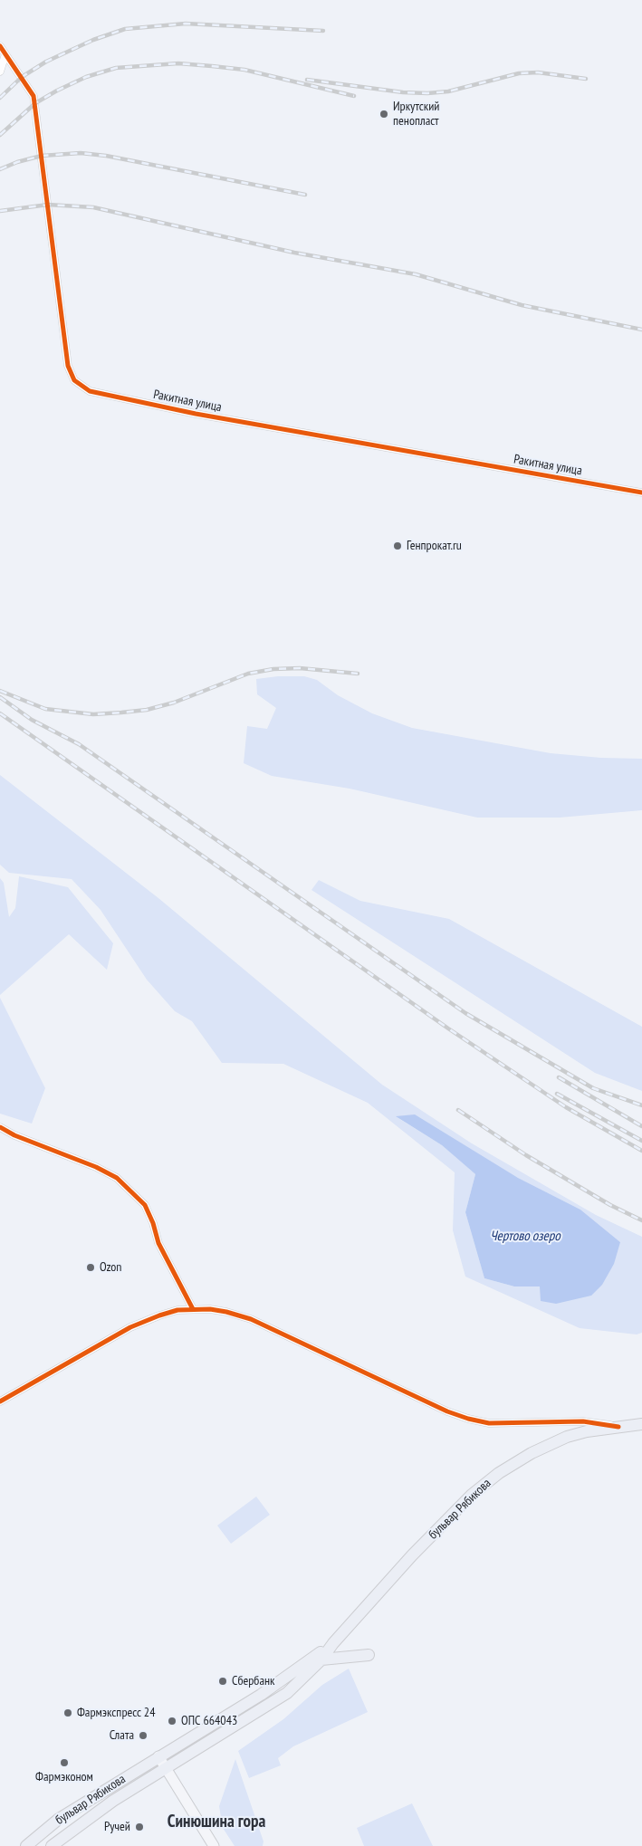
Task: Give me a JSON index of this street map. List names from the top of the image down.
{
  "streets": {
    "main road": ["бульвар Рябикова"],
    "street": ["Ракитная улица"]
  },
  "districts": ["Синюшина гора"],
  "water": ["Чертово озеро"],
  "places": [
    "Иркутский пенопласт",
    "Генпрокат.ru",
    "Ozon",
    "Сбербанк",
    "Фармэкспресс 24",
    "ОПС 664043",
    "Слата",
    "Фармэконом",
    "Ручей"
  ]
}
